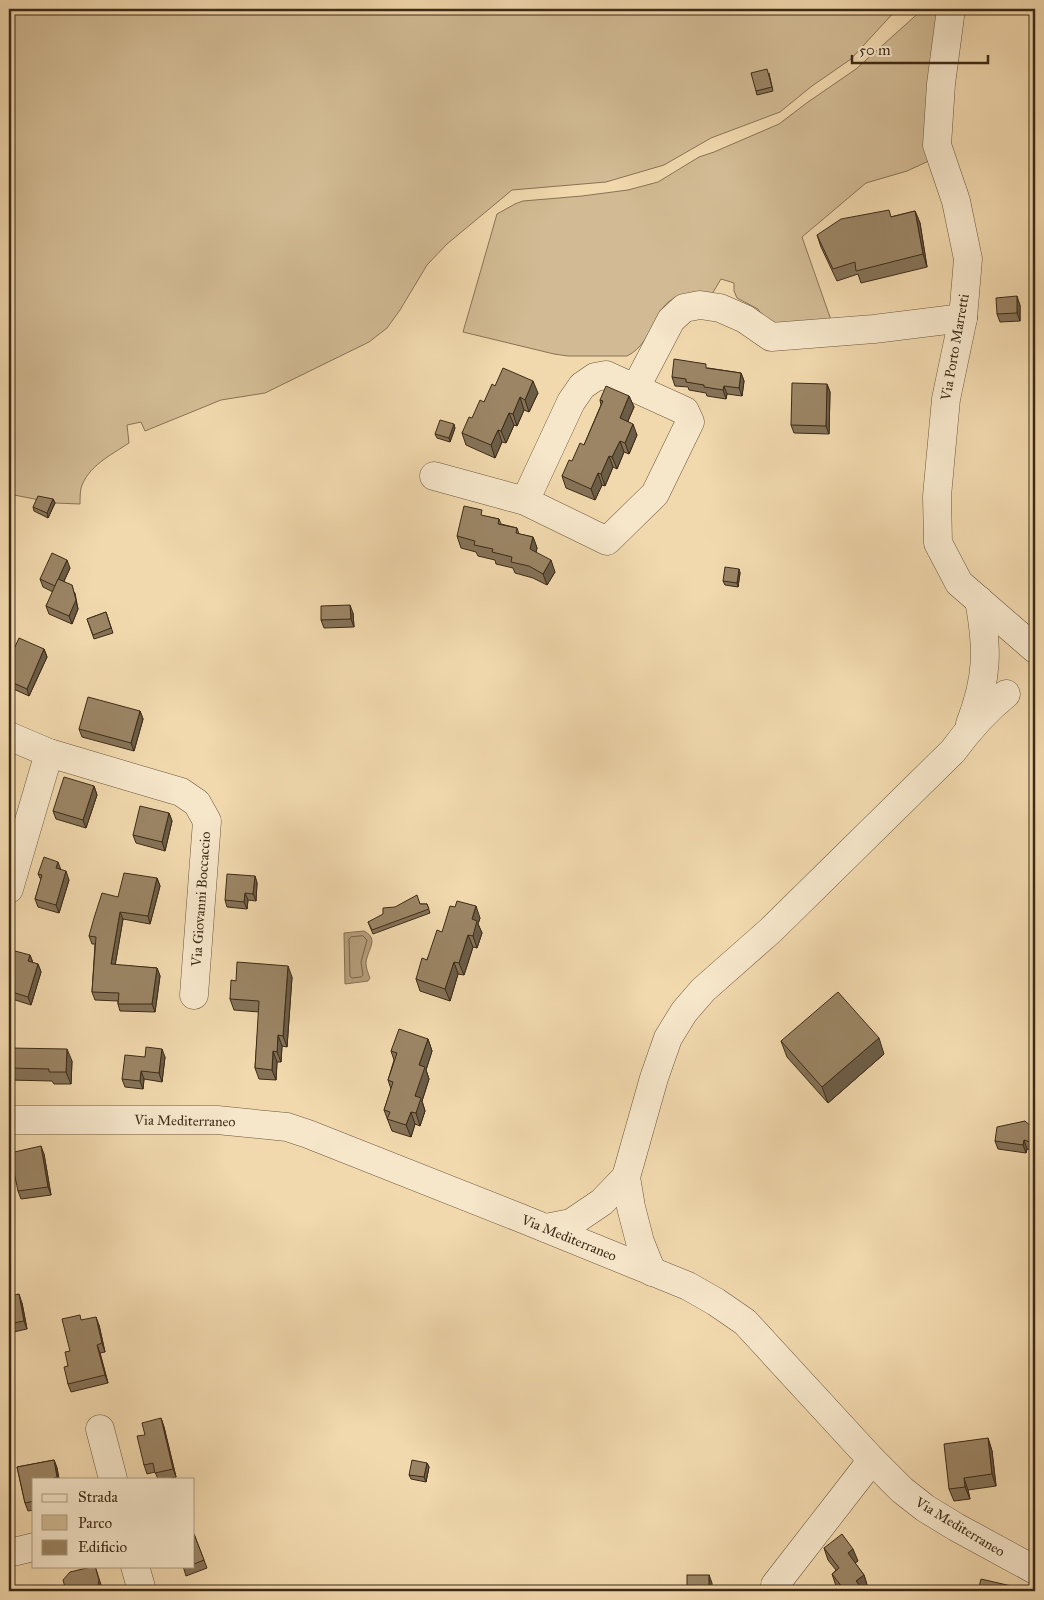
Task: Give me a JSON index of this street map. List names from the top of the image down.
{
  "streets": {
    "street": ["Via Porto Marretti", "Via Giovanni Boccaccio", "Via Mediterraneo"]
  },
  "legend": ["Strada", "Parco", "Edificio"],
  "scale_bar": "50 m"
}
